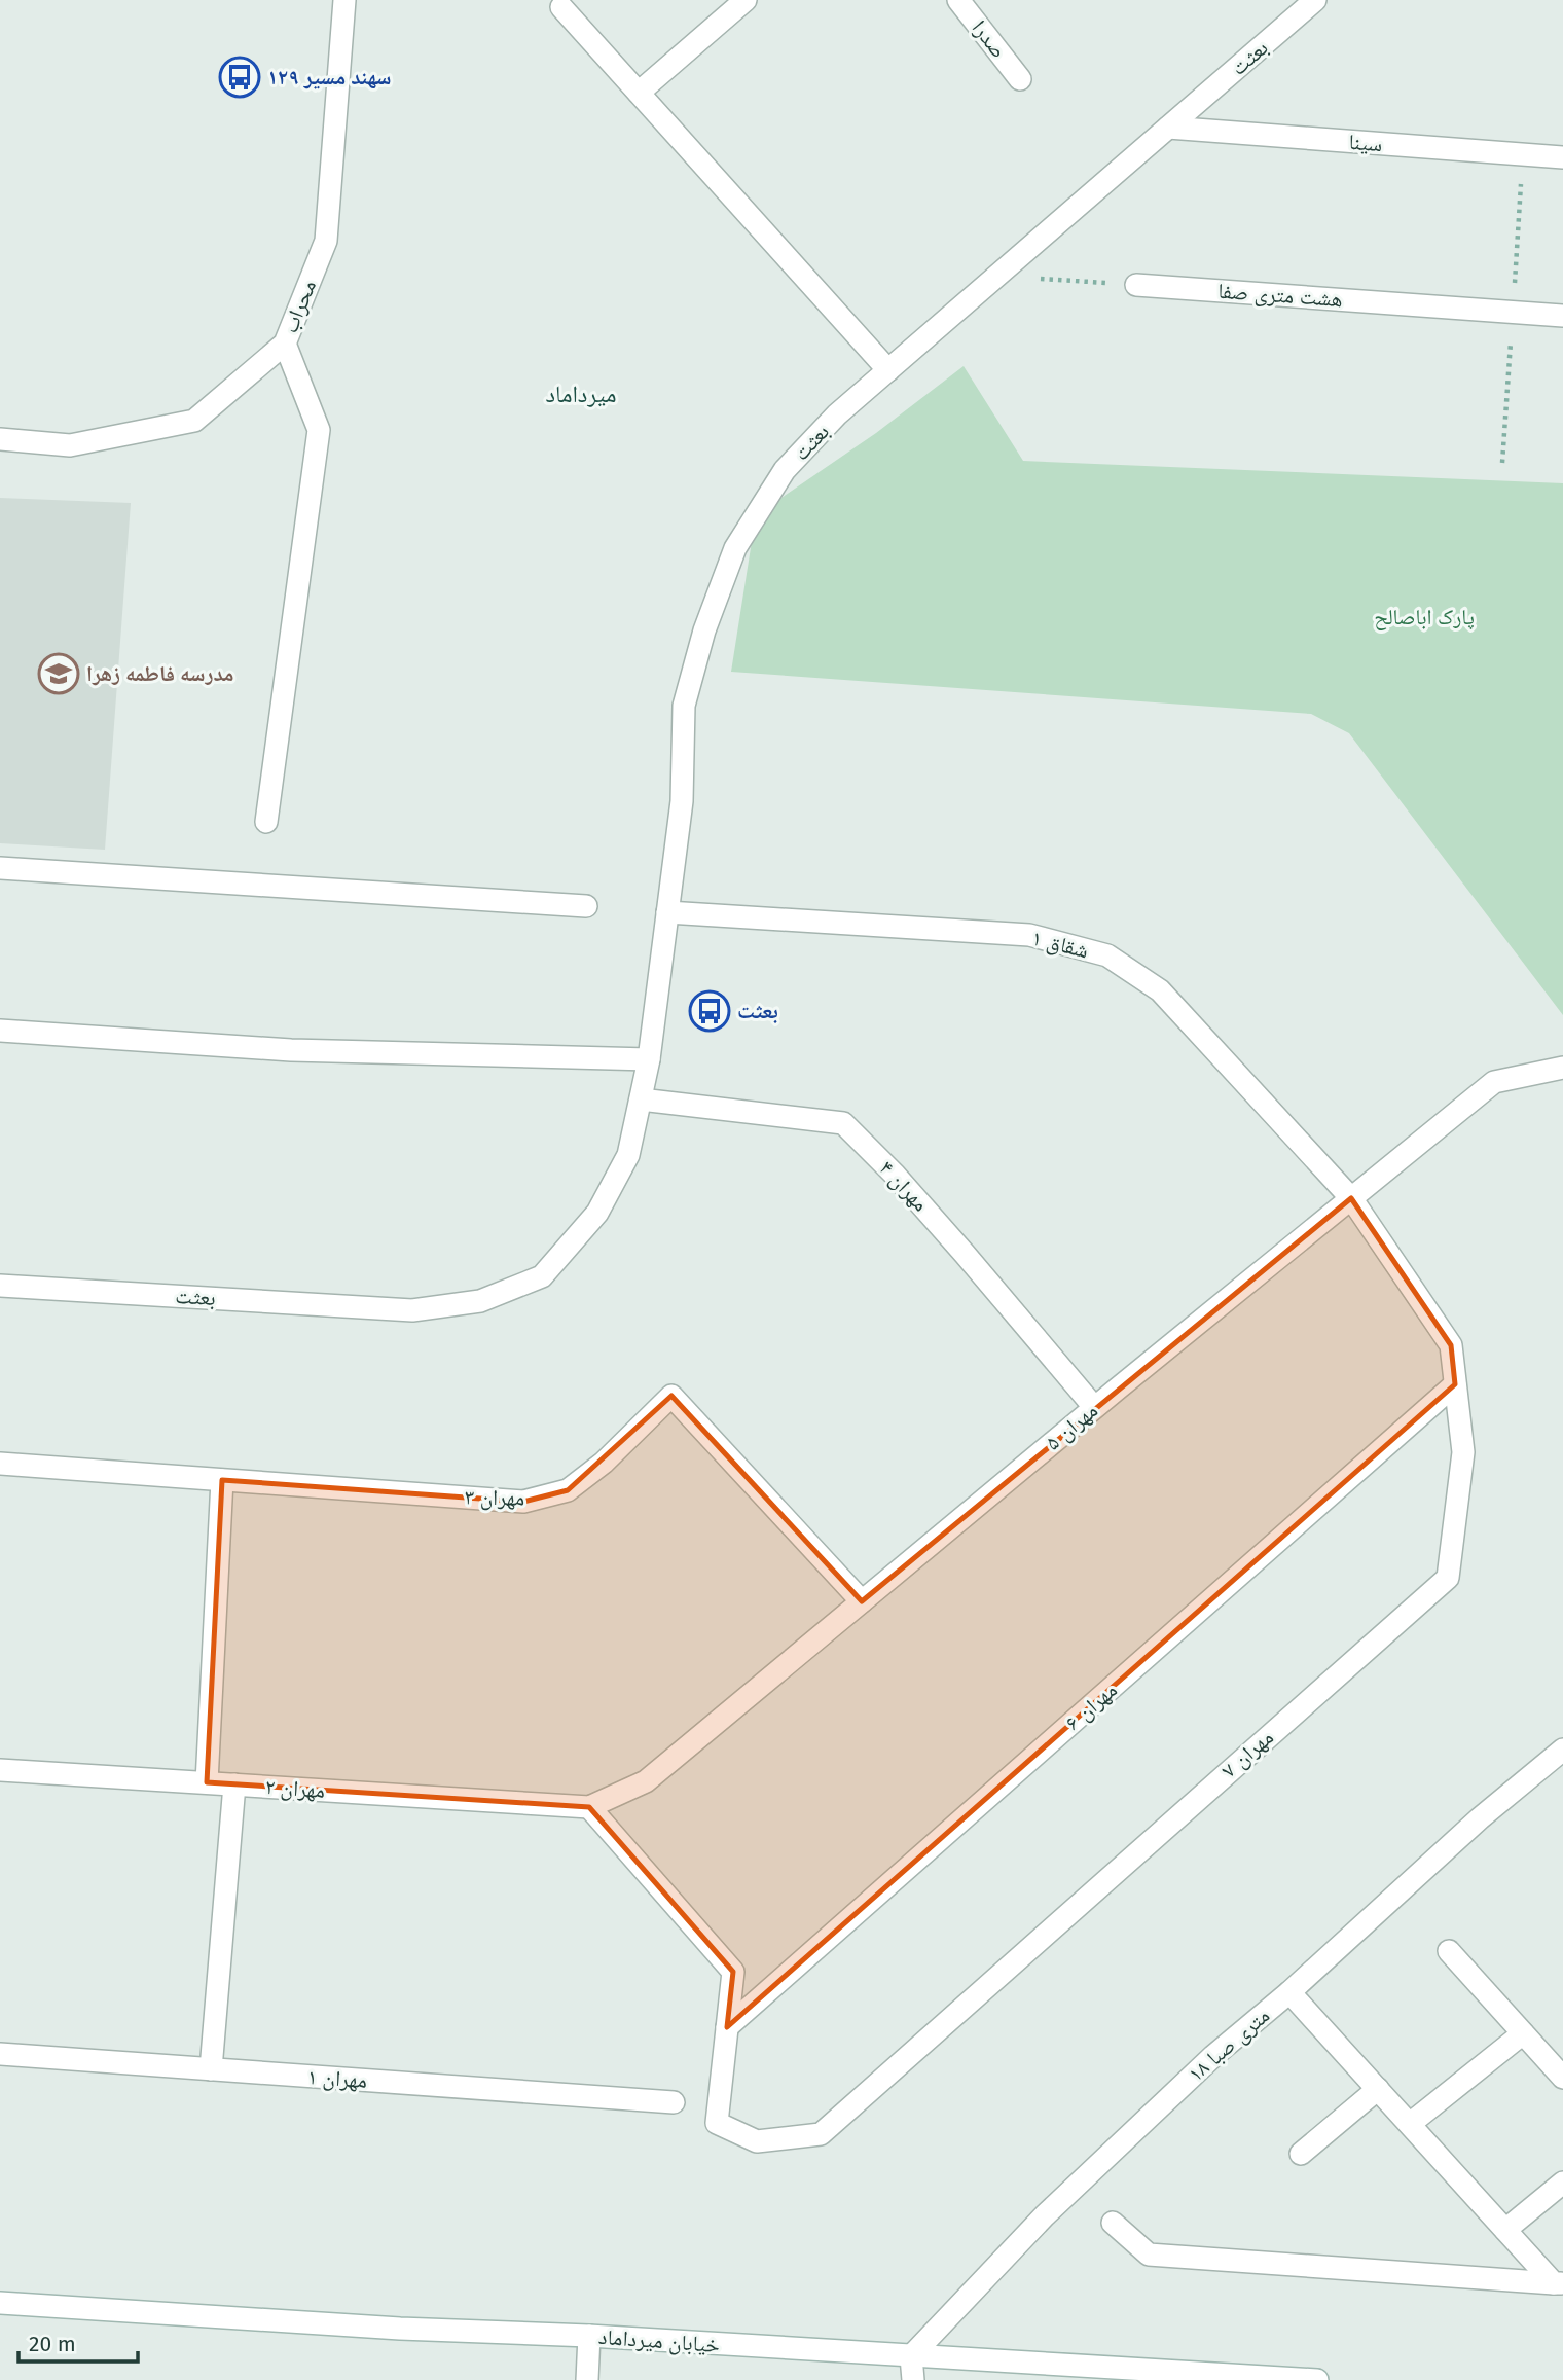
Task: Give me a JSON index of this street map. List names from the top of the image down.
{
  "streets": {
    "street": [
      "صدرا",
      "بعثت",
      "سینا",
      "هشت متری صفا",
      "محراب",
      "شقاق ۱",
      "مهران ۴",
      "مهران ۵",
      "مهران ۳",
      "مهران ۶",
      "مهران ۷",
      "مهران ۲",
      "متری صبا ۱۸",
      "مهران ۱",
      "خیابان میرداماد"
    ]
  },
  "crossings": [
    ["بعثت", "سینا"],
    ["بعثت", "شقاق ۱"],
    ["بعثت", "مهران ۴"],
    ["شقاق ۱", "مهران ۵"],
    ["شقاق ۱", "مهران ۷"],
    ["مهران ۴", "مهران ۵"],
    ["مهران ۵", "مهران ۳"],
    ["مهران ۵", "مهران ۷"],
    ["مهران ۵", "مهران ۲"],
    ["مهران ۶", "مهران ۷"],
    ["متری صبا ۱۸", "خیابان میرداماد"]
  ],
  "districts": ["میرداماد"],
  "parks": ["پارک اباصالح"],
  "places": {
    "bus stop": ["سهند مسیر ۱۲۹", "بعثت"],
    "school or university": ["مدرسه فاطمه زهرا"]
  },
  "scale_bar": "20 m"
}
